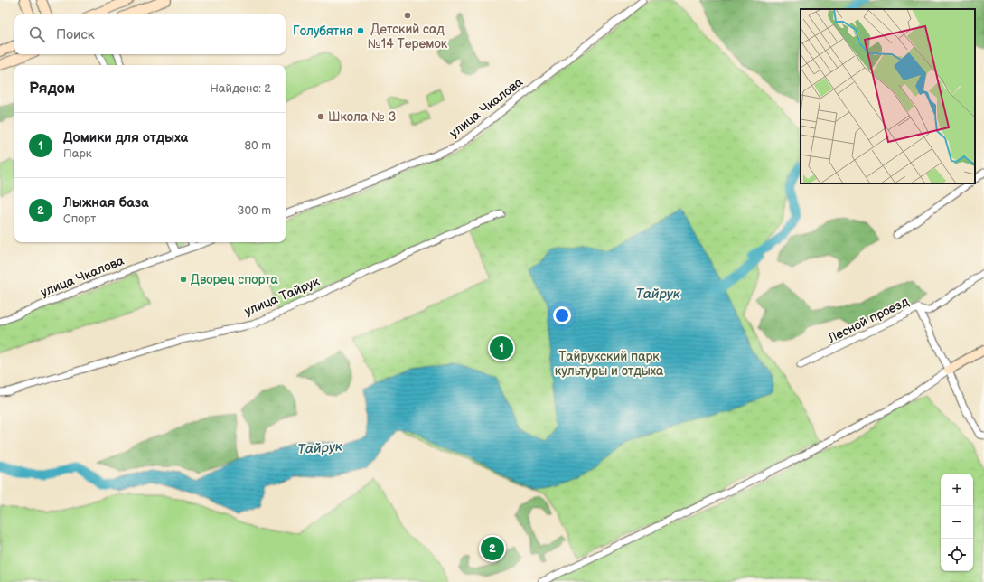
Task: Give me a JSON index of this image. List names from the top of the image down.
{
  "streets": {
    "street": ["улица Чкалова", "улица Тайрук", "Лесной проезд"]
  },
  "water": ["Тайрук"],
  "parks": ["Тайрукский парк культуры и отдыха"],
  "places": [
    "Детский сад №14 Теремок",
    "Голубятня",
    "Школа № 3",
    "Дворец спорта"
  ],
  "page": {
    "search": "Поиск",
    "heading": ["Рядом", "Найдено: 2"],
    "list": [
      {
        "mark": "1",
        "name": "Домики для отдыха",
        "note": "Парк",
        "value": "80 m"
      },
      {
        "mark": "2",
        "name": "Лыжная база",
        "note": "Спорт",
        "value": "300 m"
      }
    ],
    "pins": ["1", "2"],
    "map_buttons": ["+", "−"]
  }
}
